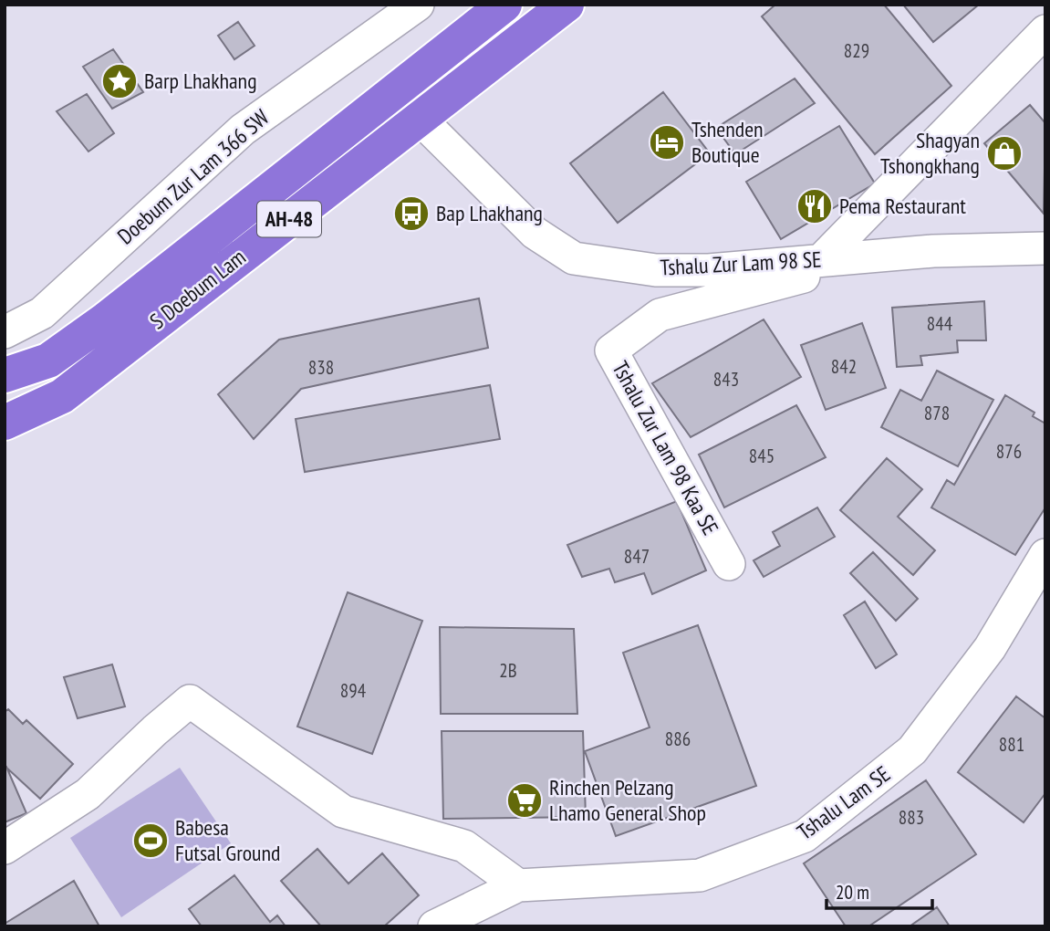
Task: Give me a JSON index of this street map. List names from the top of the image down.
{
  "streets": {
    "highway": ["AH-48", "S Doebum Lam"],
    "street": [
      "Doebum Zur Lam 366 SW",
      "Tshalu Zur Lam 98 SE",
      "Tshalu Zur Lam 98 Kaa SE",
      "Tshalu Lam SE"
    ]
  },
  "crossings": [
    ["Tshalu Zur Lam 98 SE", "S Doebum Lam"],
    ["Tshalu Zur Lam 98 SE", "Tshalu Zur Lam 98 Kaa SE"]
  ],
  "places": {
    "place": ["Barp Lhakhang"],
    "hotel": ["Tshenden Boutique"],
    "shop": ["Shagyan Tshongkhang"],
    "restaurant": ["Pema Restaurant"],
    "bus stop": ["Bap Lhakhang"],
    "supermarket": ["Rinchen Pelzang Lhamo General Shop"],
    "sports": ["Babesa Futsal Ground"]
  },
  "house_numbers": [
    "829",
    "844",
    "842",
    "838",
    "843",
    "878",
    "876",
    "845",
    "847",
    "2B",
    "894",
    "886",
    "881",
    "883"
  ],
  "scale_bar": "20 m"
}
